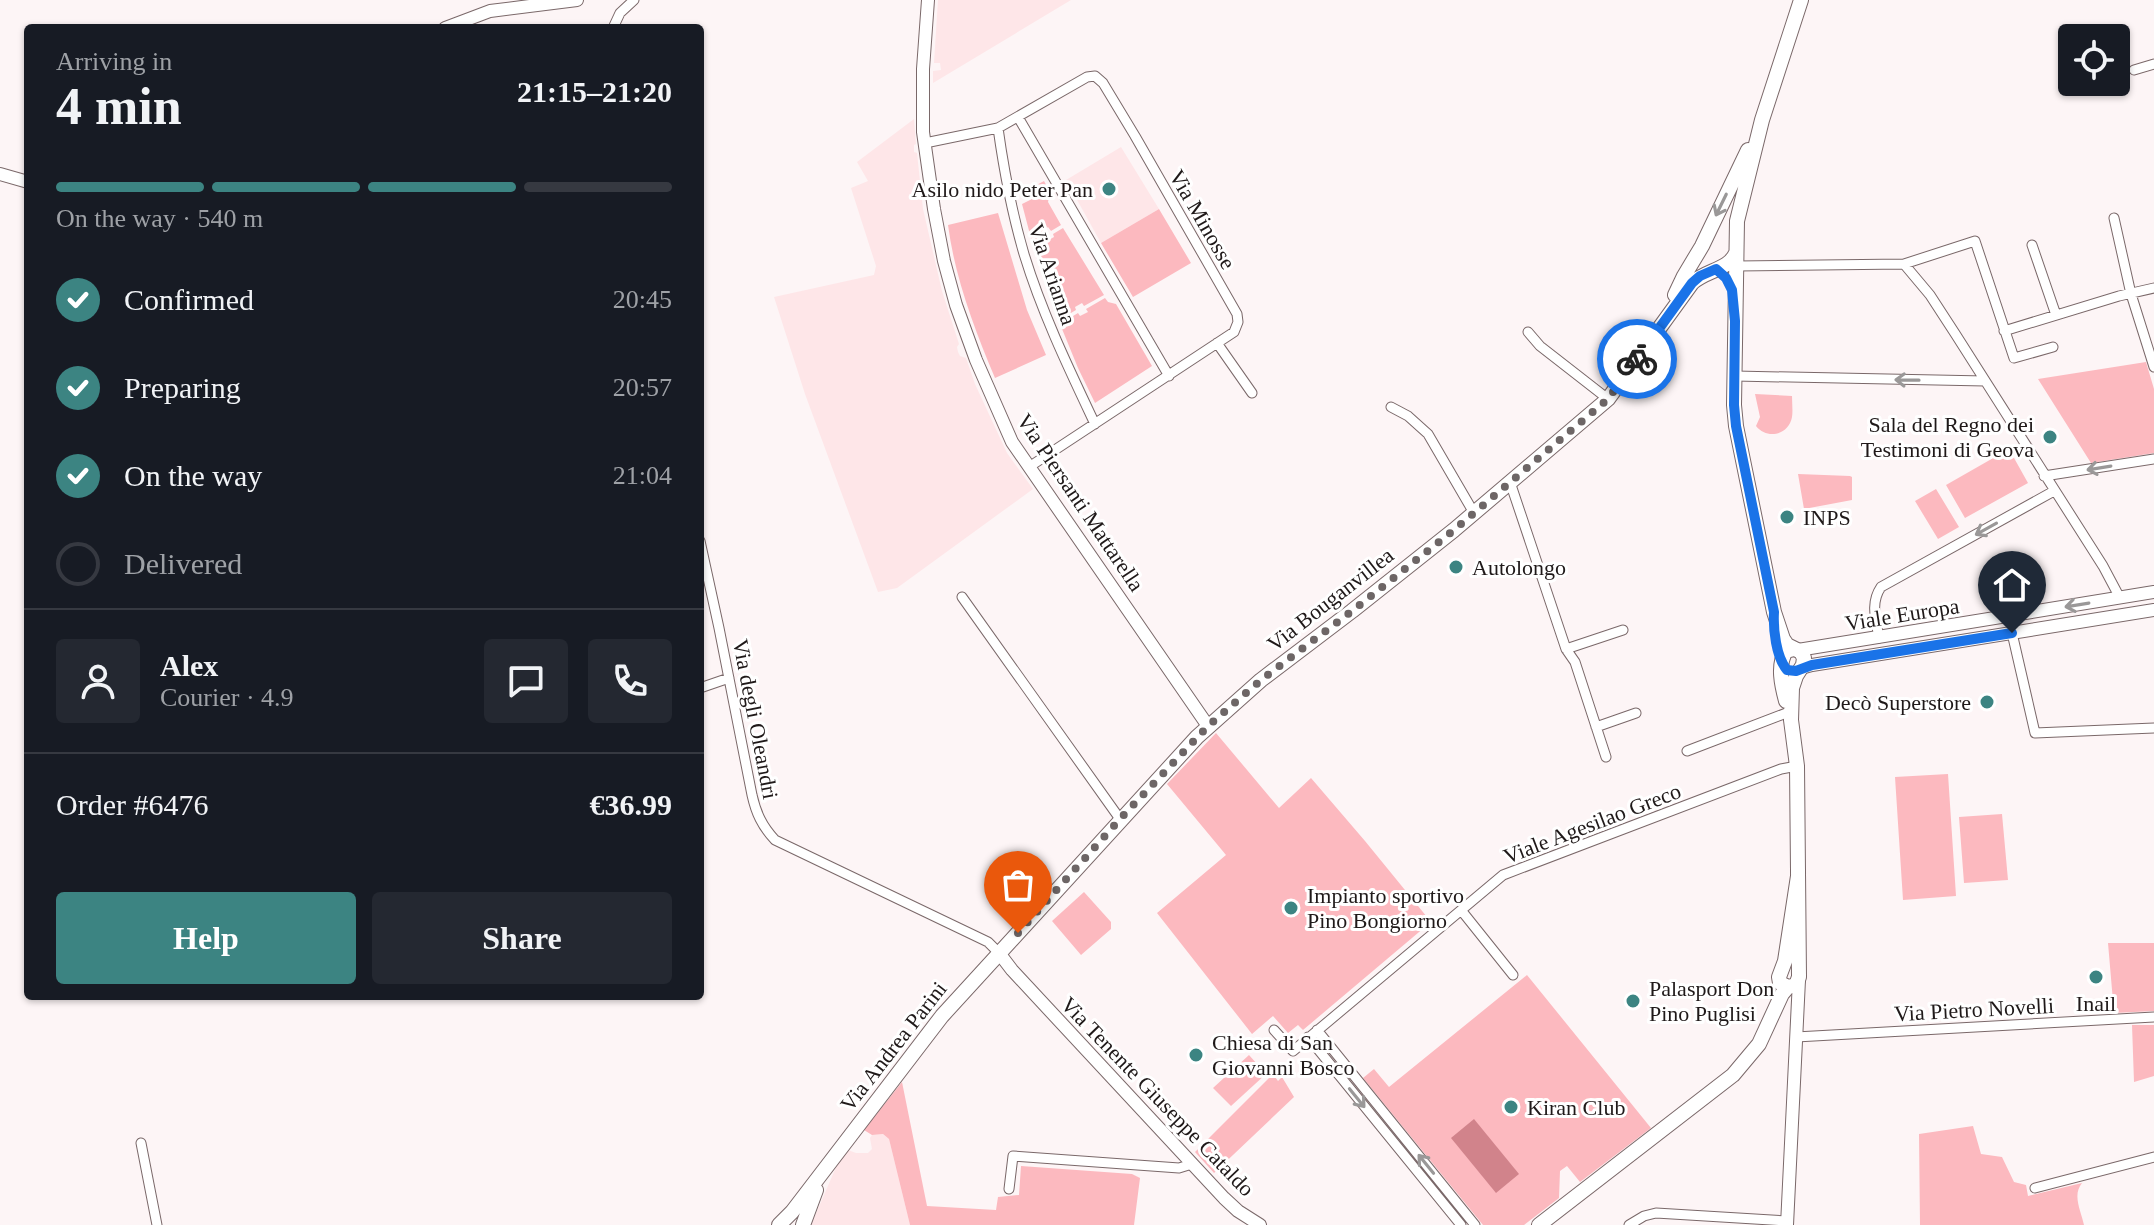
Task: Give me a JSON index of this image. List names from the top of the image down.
{
  "streets": {
    "main road": ["Via Bouganvillea", "Via Andrea Parini"],
    "street": [
      "Via Minosse",
      "Via Arianna",
      "Via Piersanti Mattarella",
      "Viale Europa",
      "Via degli Oleandri",
      "Viale Agesilao Greco",
      "Via Pietro Novelli",
      "Via Tenente Giuseppe Cataldo"
    ]
  },
  "crossings": [
    ["Via Minosse", "Via Arianna"],
    ["Via Minosse", "Via Piersanti Mattarella"],
    ["Via Piersanti Mattarella", "Via Bouganvillea"],
    ["Via Bouganvillea", "Via degli Oleandri"],
    ["Via Bouganvillea", "Via Andrea Parini"],
    ["Via Bouganvillea", "Via Tenente Giuseppe Cataldo"],
    ["Via degli Oleandri", "Via Andrea Parini"],
    ["Via degli Oleandri", "Via Tenente Giuseppe Cataldo"],
    ["Via Andrea Parini", "Via Tenente Giuseppe Cataldo"]
  ],
  "places": [
    "Asilo nido Peter Pan",
    "Sala del Regno dei Testimoni di Geova",
    "INPS",
    "Autolongo",
    "Decò Superstore",
    "Impianto sportivo Pino Bongiorno",
    "Inail",
    "Palasport Don Pino Puglisi",
    "Chiesa di San Giovanni Bosco",
    "Kiran Club"
  ],
  "page": {
    "heading": ["4 min", "Arriving in", "21:15–21:20"],
    "panel": [
      "Alex",
      "Courier · 4.9",
      "Order #6476",
      "€36.99"
    ],
    "bar": "On the way · 540 m",
    "list": [
      ["Confirmed", "20:45"],
      ["Preparing", "20:57"],
      ["On the way", "21:04"],
      "Delivered"
    ],
    "buttons": ["Help", "Share"]
  }
}
